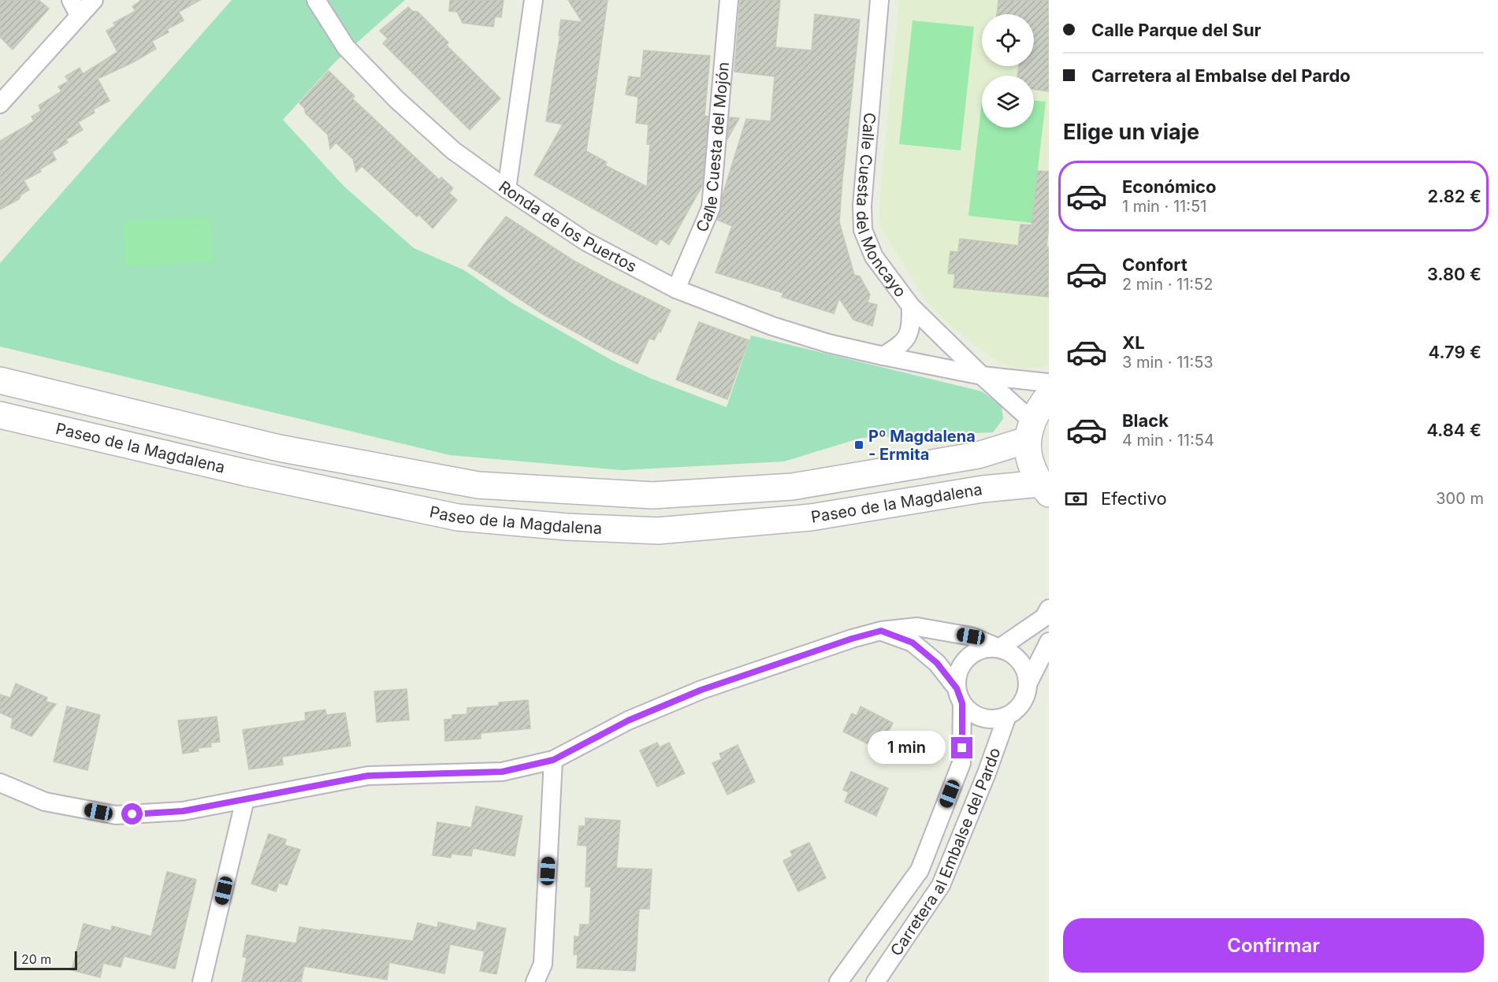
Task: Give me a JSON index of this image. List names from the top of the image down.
{
  "streets": {
    "main road": ["Paseo de la Magdalena"],
    "street": [
      "Calle Cuesta del Mojón",
      "Calle Cuesta del Moncayo",
      "Ronda de los Puertos",
      "Carretera al Embalse del Pardo"
    ]
  },
  "crossings": [
    ["Calle Cuesta del Mojón", "Ronda de los Puertos"],
    ["Calle Cuesta del Moncayo", "Ronda de los Puertos"],
    ["Calle Cuesta del Moncayo", "Paseo de la Magdalena"]
  ],
  "places": {
    "transit": ["Pº Magdalena - Ermita"]
  },
  "scale_bar": "20 m",
  "page": {
    "banner": ["Calle Parque del Sur", "Carretera al Embalse del Pardo"],
    "heading": "Elige un viaje",
    "list": [
      {
        "name": "Económico",
        "note": "1 min · 11:51",
        "value": "2.82 €"
      },
      {
        "name": "Confort",
        "note": "2 min · 11:52",
        "value": "3.80 €"
      },
      {
        "name": "XL",
        "note": "3 min · 11:53",
        "value": "4.79 €"
      },
      {
        "name": "Black",
        "note": "4 min · 11:54",
        "value": "4.84 €"
      }
    ],
    "pay": ["Efectivo", "300 m"],
    "bubble": "1 min",
    "buttons": "Confirmar",
    "scale": "20 m"
  }
}
